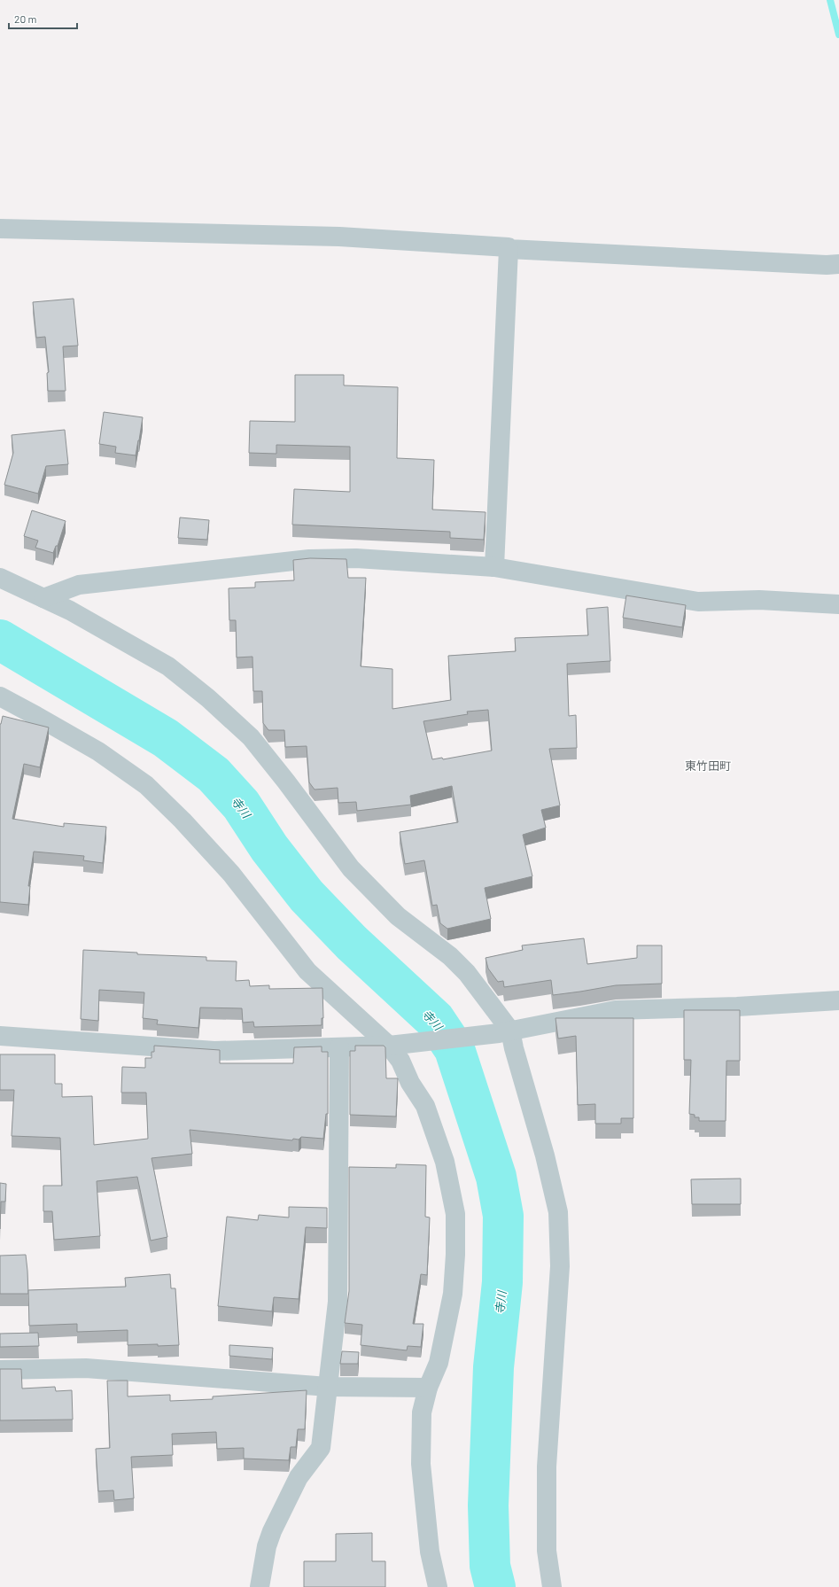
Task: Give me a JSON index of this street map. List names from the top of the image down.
{
  "districts": ["東竹田町"],
  "water": ["寺川"],
  "scale_bar": "20 m"
}
